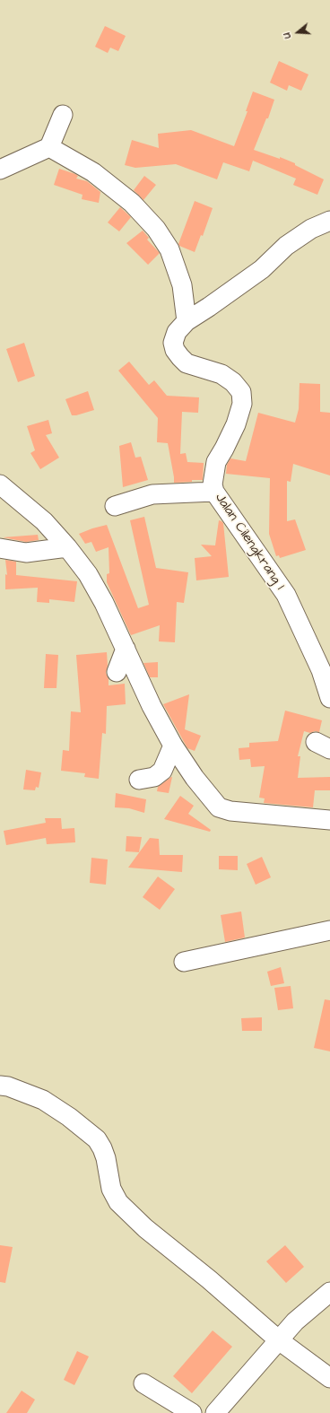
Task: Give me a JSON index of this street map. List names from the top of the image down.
{
  "streets": {
    "street": ["Jalan Cilengkrang 1"]
  },
  "north": "left"
}
